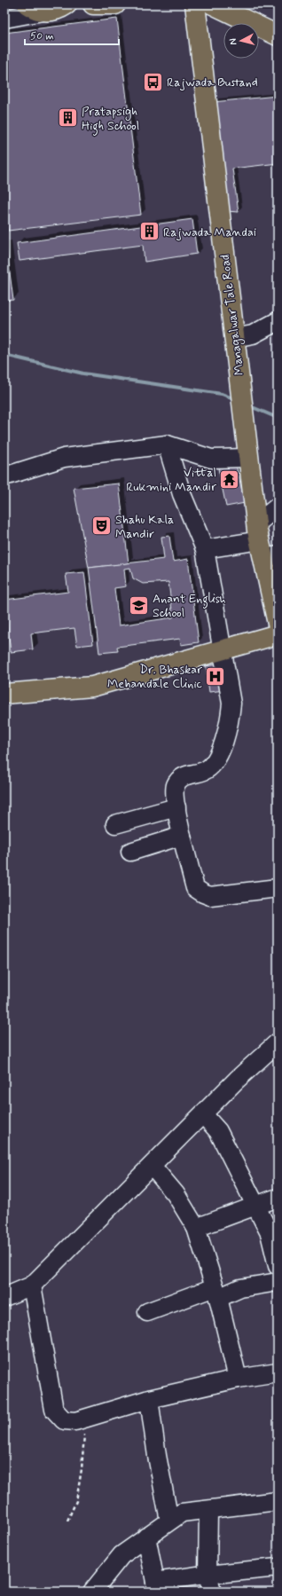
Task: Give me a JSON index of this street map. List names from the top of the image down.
{
  "streets": {
    "main road": ["Managalwar Tale Road"]
  },
  "places": {
    "bus stop": ["Rajwada Bustand"],
    "building": ["Pratapsigh High School", "Rajwada Mandai"],
    "temple": ["Vittal Rukmini Mandir"],
    "theatre": ["Shahu Kala Mandir"],
    "school or university": ["Anant English School"],
    "hospital": ["Dr. Bhaskar Mehandale Clinic"]
  },
  "scale_bar": "50 m",
  "north": "left"
}
